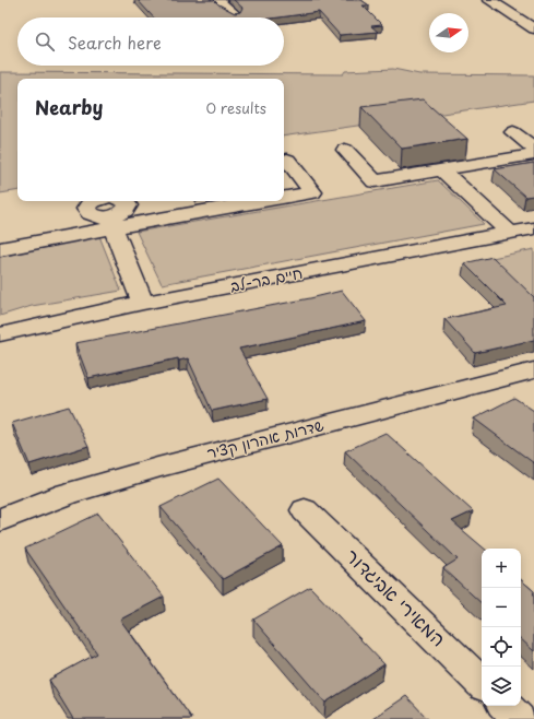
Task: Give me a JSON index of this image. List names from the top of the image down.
{
  "streets": {
    "street": ["חיים בר-לב", "שדרות אהרון קציר", "המאירי אביגדור"]
  },
  "north": "right",
  "page": {
    "search": "Search here",
    "heading": ["Nearby", "0 results"],
    "map_buttons": ["+", "−"]
  }
}
